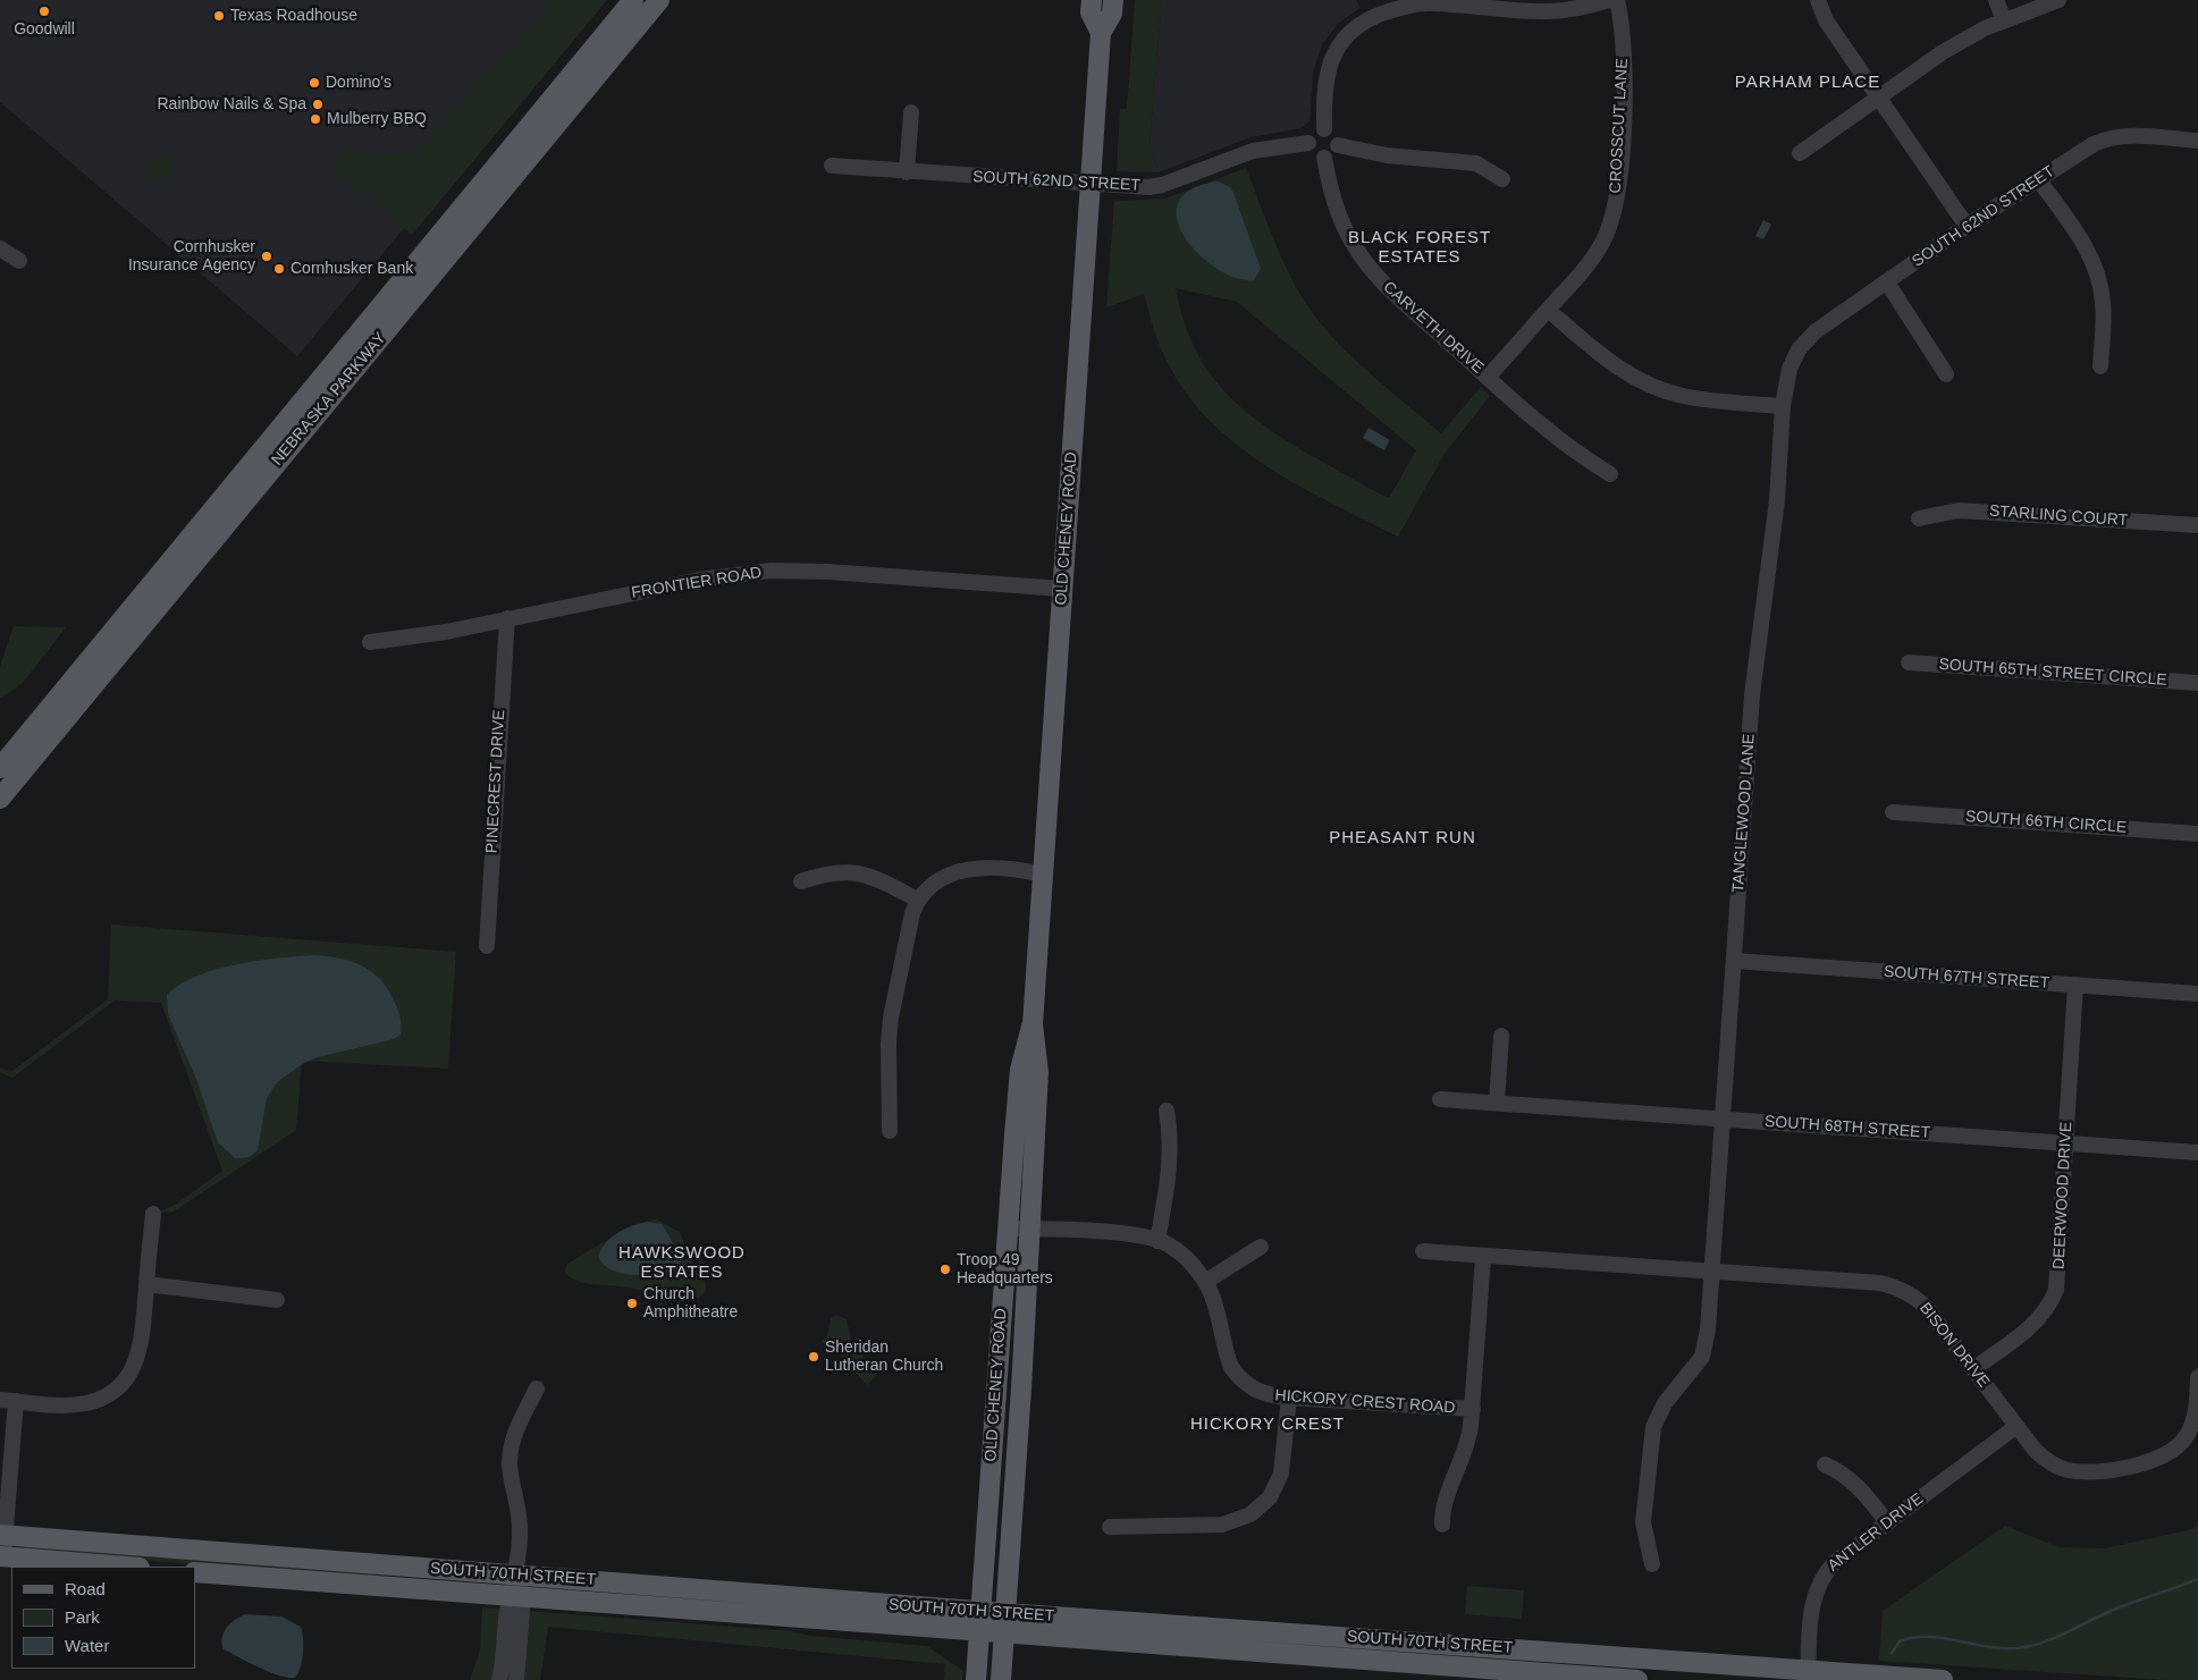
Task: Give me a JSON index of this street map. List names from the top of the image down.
{
  "streets": {
    "main road": ["NEBRASKA PARKWAY", "OLD CHENEY ROAD", "SOUTH 70TH STREET"],
    "street": [
      "CROSSCUT LANE",
      "SOUTH 62ND STREET",
      "CARVETH DRIVE",
      "STARLING COURT",
      "FRONTIER ROAD",
      "SOUTH 65TH STREET CIRCLE",
      "PINECREST DRIVE",
      "TANGLEWOOD LANE",
      "SOUTH 66TH CIRCLE",
      "SOUTH 67TH STREET",
      "SOUTH 68TH STREET",
      "DEERWOOD DRIVE",
      "BISON DRIVE",
      "HICKORY CREST ROAD",
      "ANTLER DRIVE"
    ]
  },
  "crossings": [
    ["CROSSCUT LANE", "CARVETH DRIVE"],
    ["SOUTH 62ND STREET", "CARVETH DRIVE"],
    ["SOUTH 62ND STREET", "OLD CHENEY ROAD"],
    ["SOUTH 62ND STREET", "TANGLEWOOD LANE"],
    ["OLD CHENEY ROAD", "FRONTIER ROAD"],
    ["OLD CHENEY ROAD", "HICKORY CREST ROAD"],
    ["OLD CHENEY ROAD", "SOUTH 70TH STREET"],
    ["FRONTIER ROAD", "PINECREST DRIVE"],
    ["TANGLEWOOD LANE", "SOUTH 67TH STREET"],
    ["TANGLEWOOD LANE", "SOUTH 68TH STREET"],
    ["TANGLEWOOD LANE", "BISON DRIVE"],
    ["SOUTH 67TH STREET", "DEERWOOD DRIVE"],
    ["SOUTH 68TH STREET", "DEERWOOD DRIVE"],
    ["DEERWOOD DRIVE", "BISON DRIVE"],
    ["BISON DRIVE", "ANTLER DRIVE"],
    ["ANTLER DRIVE", "SOUTH 70TH STREET"]
  ],
  "districts": [
    "PARHAM PLACE",
    "BLACK FOREST ESTATES",
    "PHEASANT RUN",
    "HAWKSWOOD ESTATES",
    "HICKORY CREST"
  ],
  "places": [
    "Goodwill",
    "Texas Roadhouse",
    "Domino's",
    "Rainbow Nails & Spa",
    "Mulberry BBQ",
    "Cornhusker Insurance Agency",
    "Cornhusker Bank",
    "Troop 49 Headquarters",
    "Church Amphitheatre",
    "Sheridan Lutheran Church"
  ],
  "legend": ["Road", "Park", "Water"]
}
